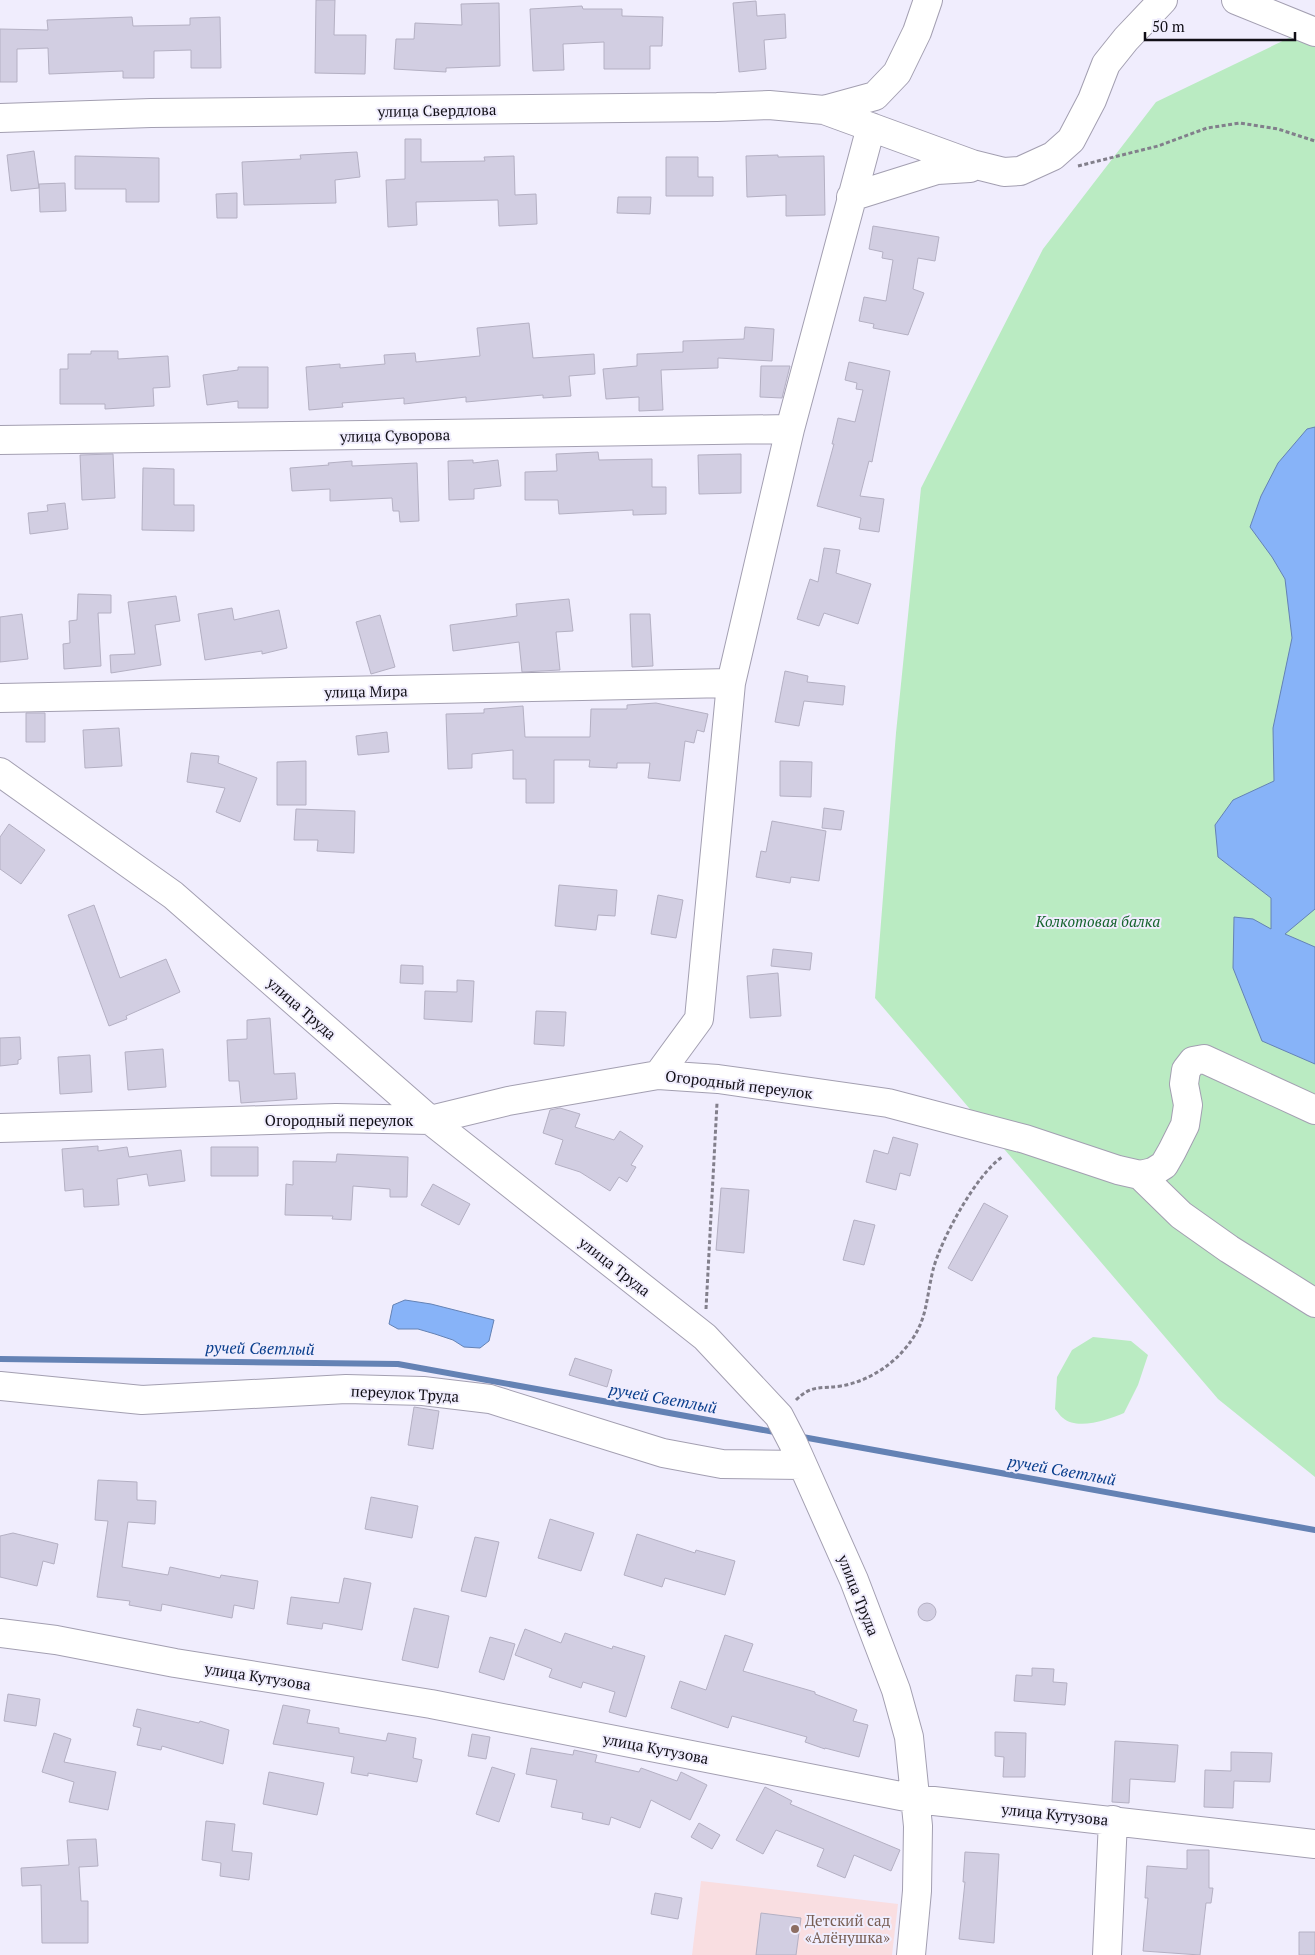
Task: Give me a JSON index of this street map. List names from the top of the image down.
{
  "streets": {
    "street": [
      "улица Свердлова",
      "улица Суворова",
      "улица Мира",
      "улица Труда",
      "Огородный переулок",
      "переулок Труда",
      "улица Кутузова"
    ]
  },
  "crossings": [
    ["улица Труда", "Огородный переулок"],
    ["улица Труда", "переулок Труда"],
    ["улица Труда", "улица Кутузова"]
  ],
  "water": ["ручей Светлый"],
  "parks": ["Колкотовая балка"],
  "places": ["Детский сад «Алёнушка»"],
  "scale_bar": "50 m"
}
